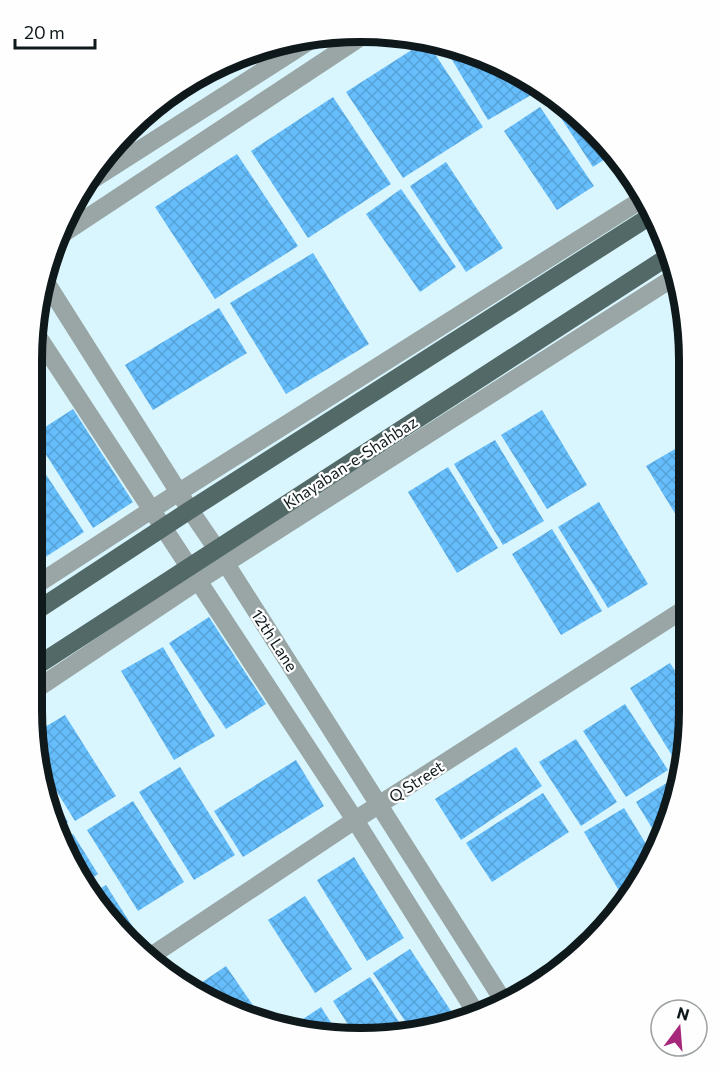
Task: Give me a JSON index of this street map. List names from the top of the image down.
{
  "streets": {
    "main road": ["Khayaban-e-Shahbaz"],
    "street": ["12th Lane", "Q Street"]
  },
  "crossings": [
    ["Khayaban-e-Shahbaz", "12th Lane"],
    ["12th Lane", "Q Street"]
  ],
  "scale_bar": "20 m",
  "north": "top"
}
